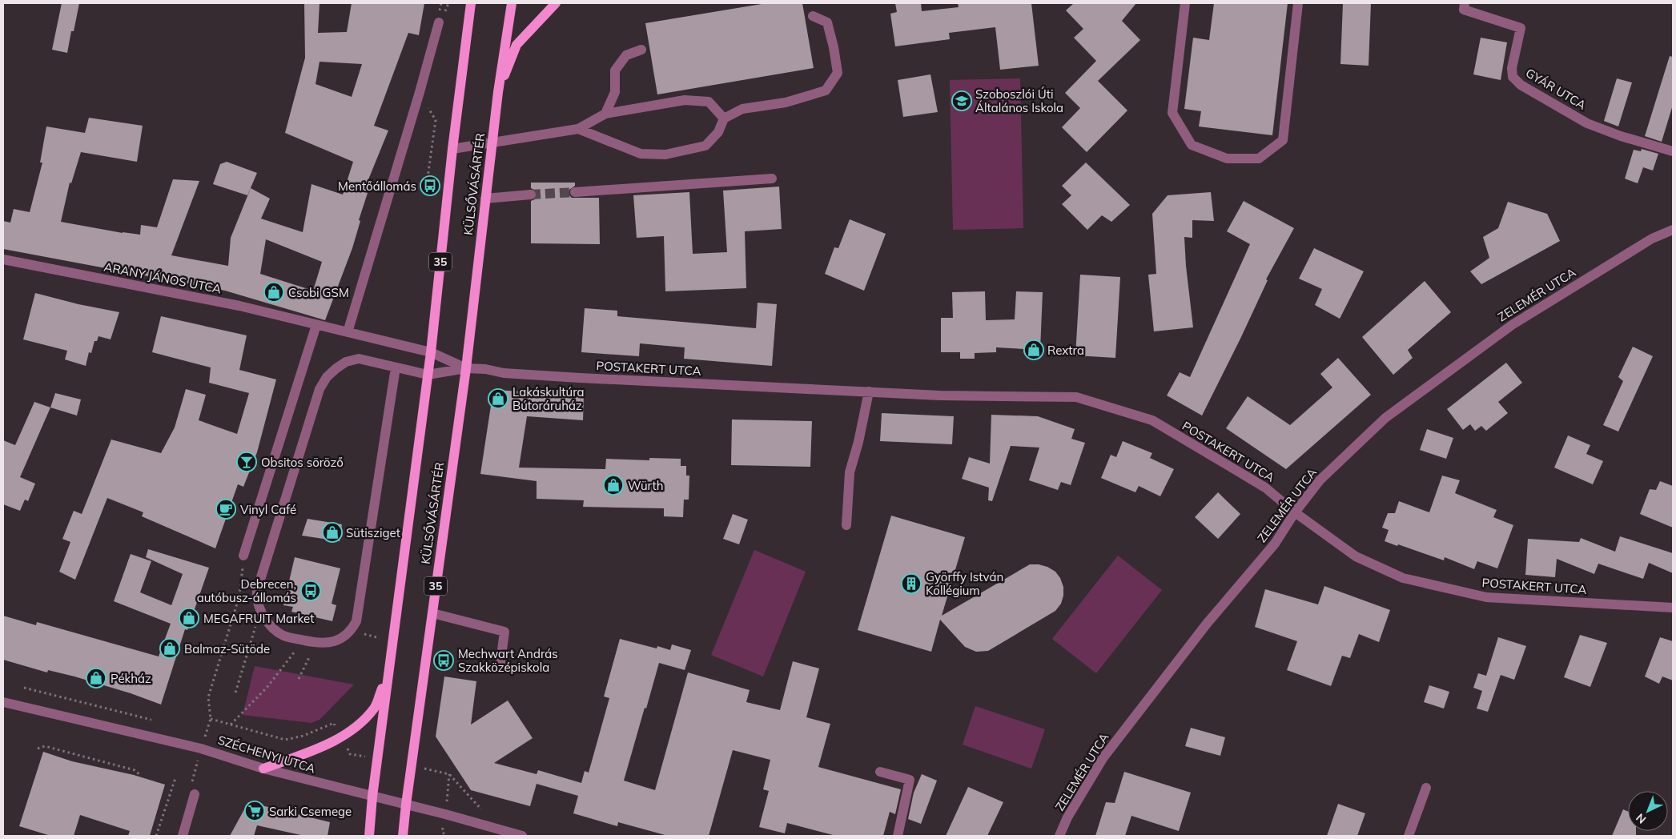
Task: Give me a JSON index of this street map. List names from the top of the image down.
{
  "streets": {
    "main road": ["KÜLSŐVÁSÁRTÉR", "35"],
    "street": [
      "GYÁR UTCA",
      "ARANY JÁNOS UTCA",
      "ZELEMÉR UTCA",
      "POSTAKERT UTCA",
      "SZÉCHENYI UTCA"
    ]
  },
  "crossings": [
    ["KÜLSŐVÁSÁRTÉR", "35"],
    ["KÜLSŐVÁSÁRTÉR", "POSTAKERT UTCA"],
    ["KÜLSŐVÁSÁRTÉR", "SZÉCHENYI UTCA"],
    ["35", "SZÉCHENYI UTCA"],
    ["ZELEMÉR UTCA", "POSTAKERT UTCA"]
  ],
  "places": {
    "school or university": ["Szoboszlói Úti Általános Iskola"],
    "bus stop": ["Mentőállomás", "Debrecen, autóbusz-állomás", "Mechwart András Szakközépiskola"],
    "shop": [
      "Csobi GSM",
      "Rextra",
      "Lakáskultúra Bútoráruház",
      "Würth",
      "Sütisziget",
      "MEGAFRUIT Market",
      "Balmaz-Sütöde",
      "Pékház"
    ],
    "bar": ["Obsitos söröző"],
    "cafe": ["Vinyl Café"],
    "building": ["Györffy István Kollégium"],
    "supermarket": ["Sarki Csemege"]
  },
  "north": "bottom left"
}
